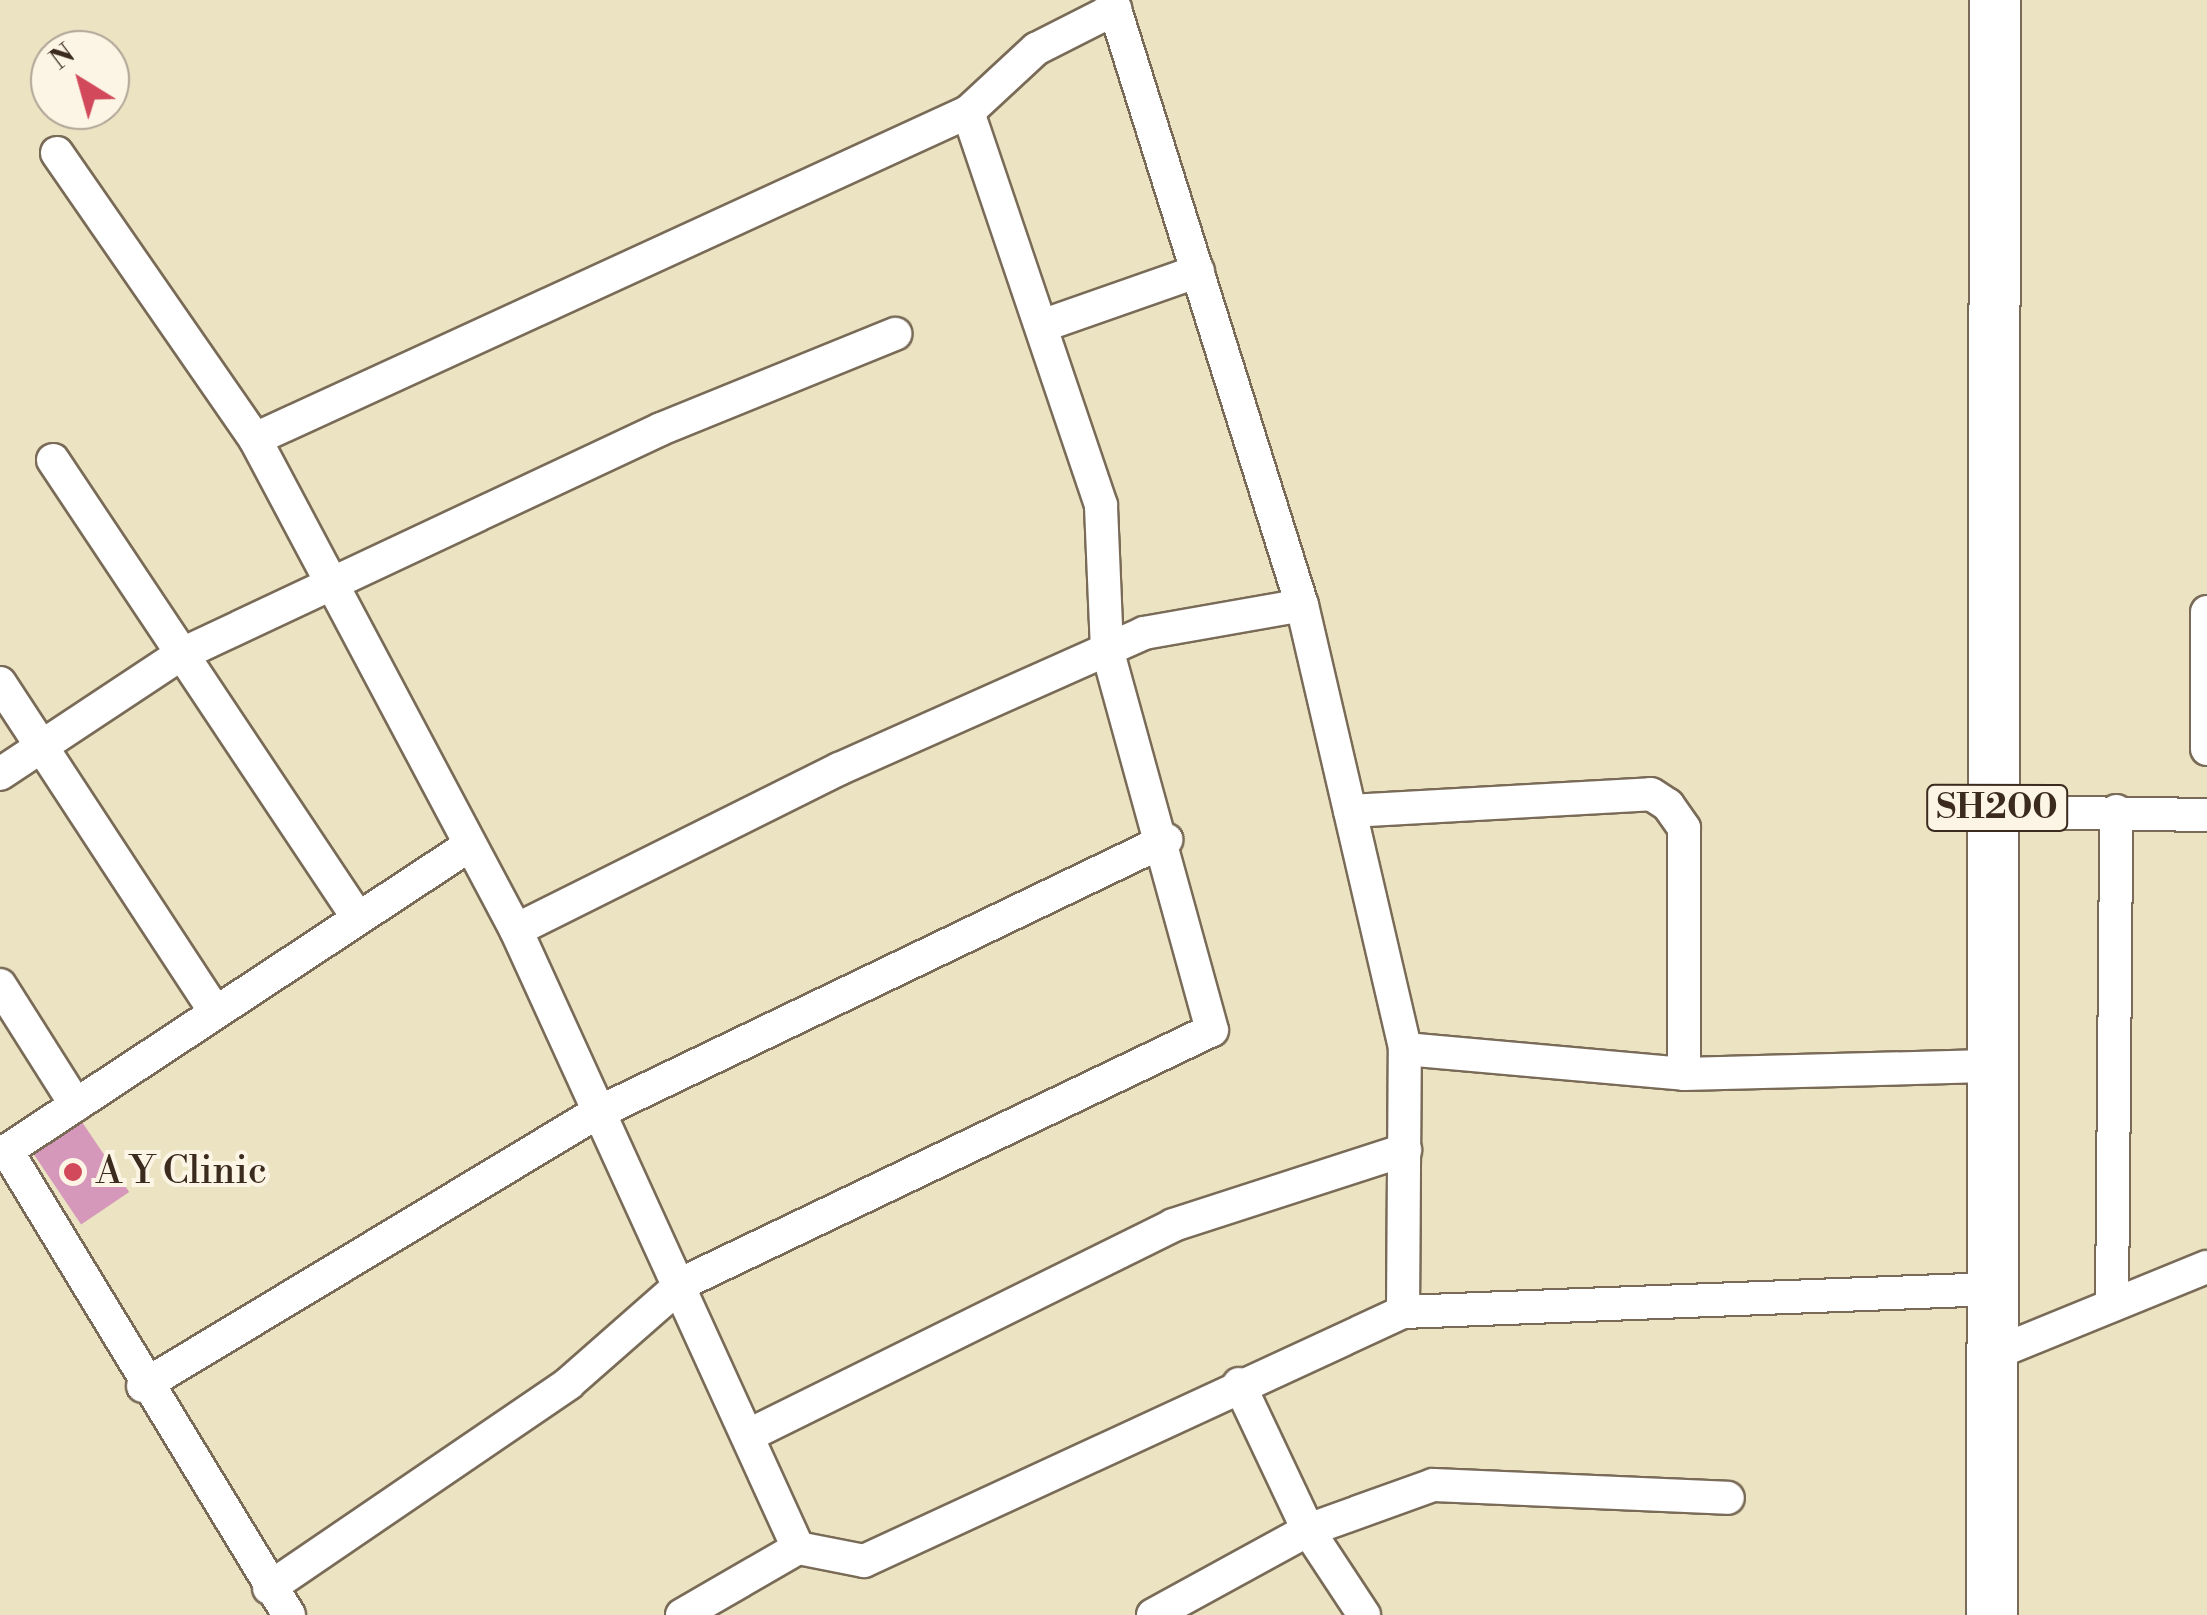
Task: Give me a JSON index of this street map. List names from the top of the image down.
{
  "streets": {
    "main road": ["SH200"]
  },
  "places": ["A Y Clinic"],
  "north": "top left"
}
